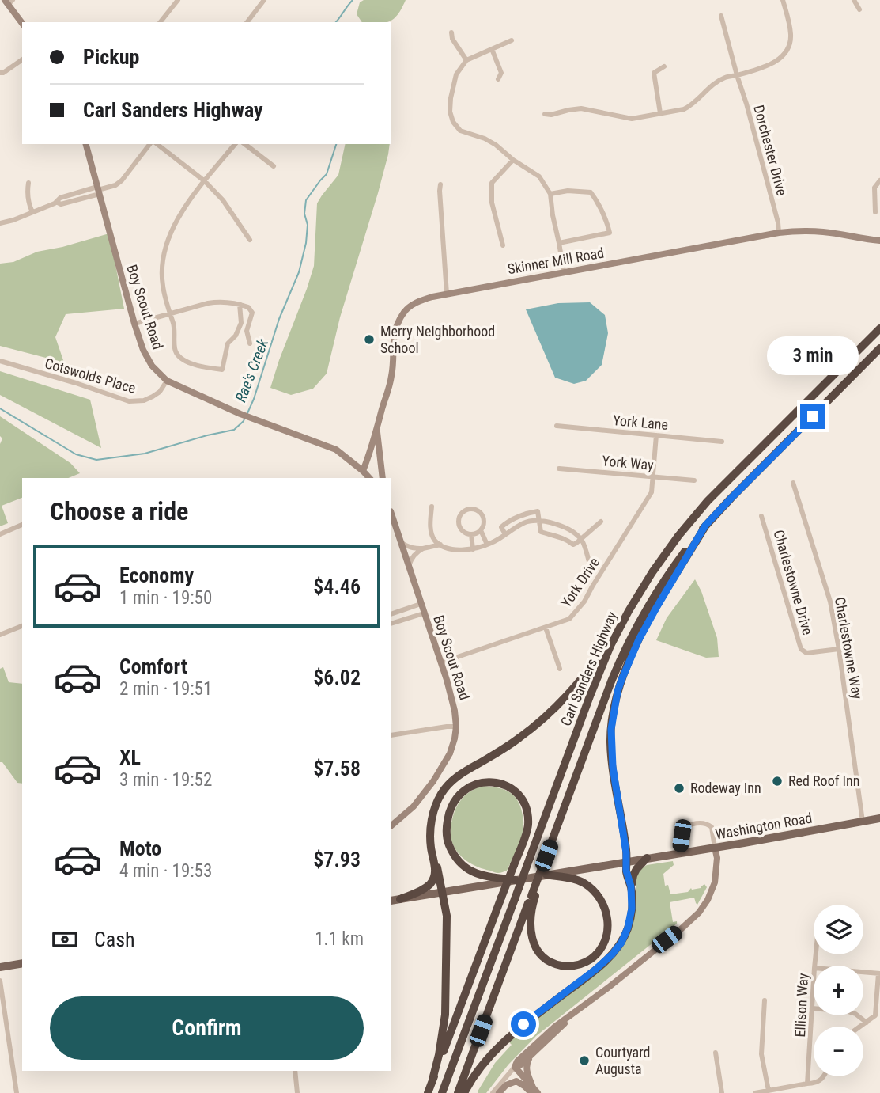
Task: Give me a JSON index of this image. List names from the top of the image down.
{
  "streets": {
    "highway": ["Carl Sanders Highway"],
    "main road": ["Washington Road"],
    "street": [
      "Dorchester Drive",
      "Skinner Mill Road",
      "Boy Scout Road",
      "Cotswolds Place",
      "York Lane",
      "York Way",
      "York Drive",
      "Charlestowne Drive",
      "Charlestowne Way",
      "Ellison Way"
    ]
  },
  "crossings": [
    ["Dorchester Drive", "Skinner Mill Road"],
    ["Skinner Mill Road", "Boy Scout Road"],
    ["Boy Scout Road", "Cotswolds Place"],
    ["Boy Scout Road", "York Drive"],
    ["York Lane", "York Drive"],
    ["York Way", "York Drive"],
    ["Charlestowne Drive", "Charlestowne Way"],
    ["Charlestowne Way", "Washington Road"]
  ],
  "water": ["Rae's Creek"],
  "places": [
    "Merry Neighborhood School",
    "Red Roof Inn",
    "Rodeway Inn",
    "Courtyard Augusta"
  ],
  "page": {
    "banner": ["Pickup", "Carl Sanders Highway"],
    "bubble": "3 min",
    "heading": "Choose a ride",
    "list": [
      {
        "name": "Economy",
        "note": "1 min · 19:50",
        "value": "$4.46"
      },
      {
        "name": "Comfort",
        "note": "2 min · 19:51",
        "value": "$6.02"
      },
      {
        "name": "XL",
        "note": "3 min · 19:52",
        "value": "$7.58"
      },
      {
        "name": "Moto",
        "note": "4 min · 19:53",
        "value": "$7.93"
      }
    ],
    "map_buttons": ["+", "−"],
    "pay": ["Cash", "1.1 km"],
    "buttons": "Confirm"
  }
}
